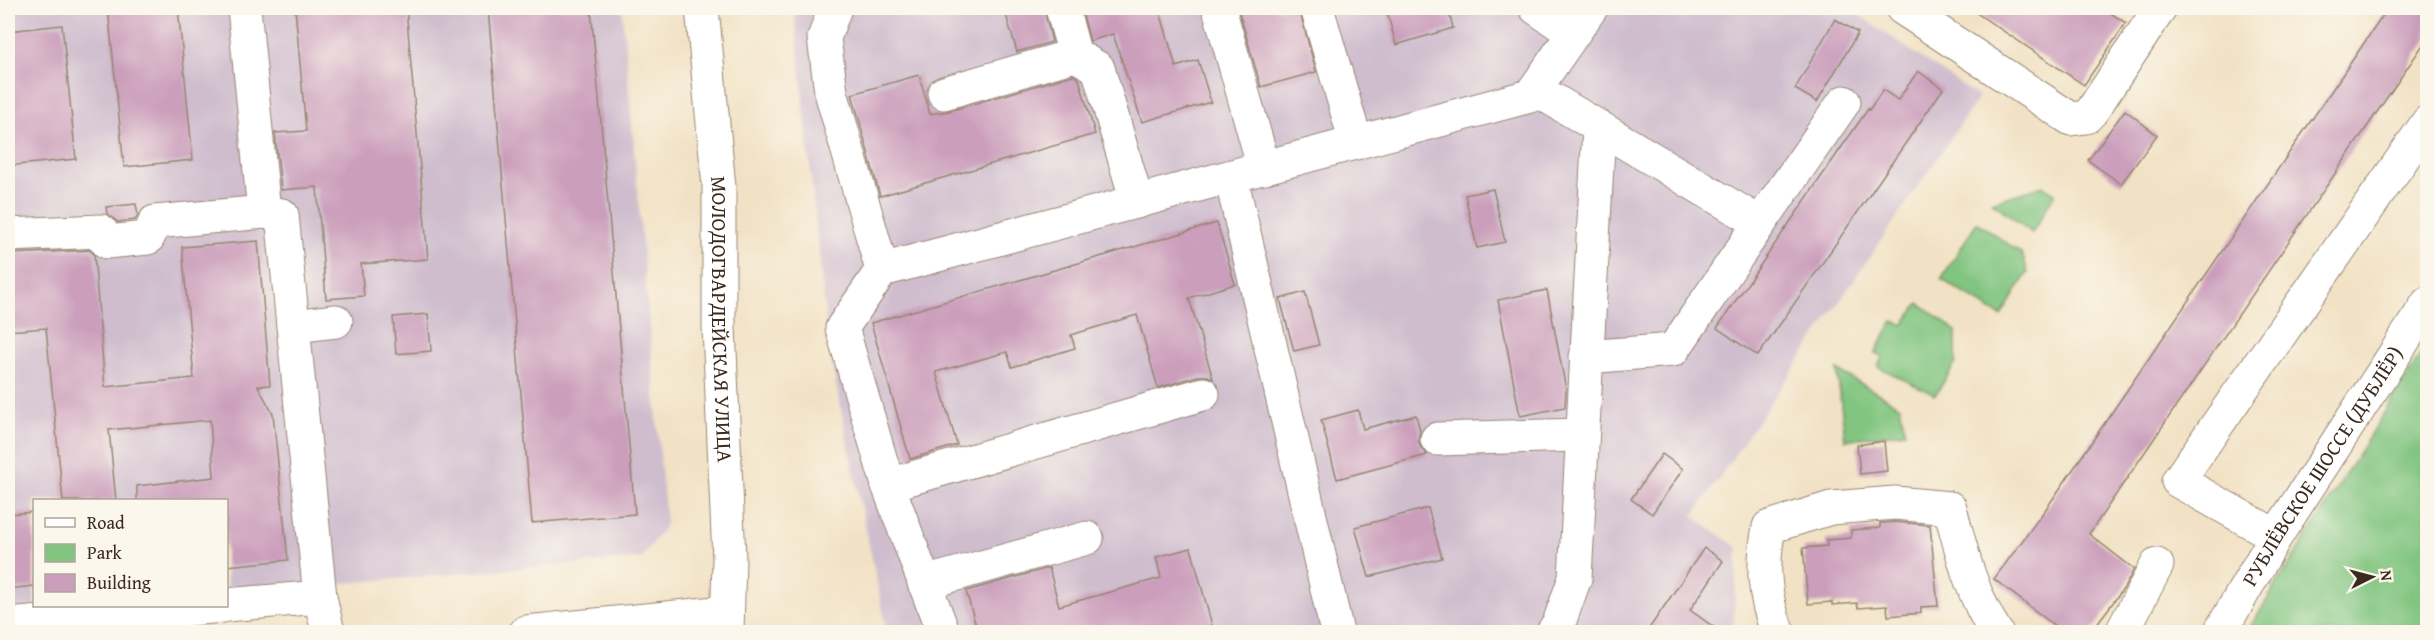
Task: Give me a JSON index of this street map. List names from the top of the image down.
{
  "streets": {
    "street": ["МОЛОДОГВАРДЕЙСКАЯ УЛИЦА", "РУБЛЁВСКОЕ ШОССЕ (ДУБЛЁР)"]
  },
  "legend": ["Road", "Park", "Building"],
  "north": "right"
}
